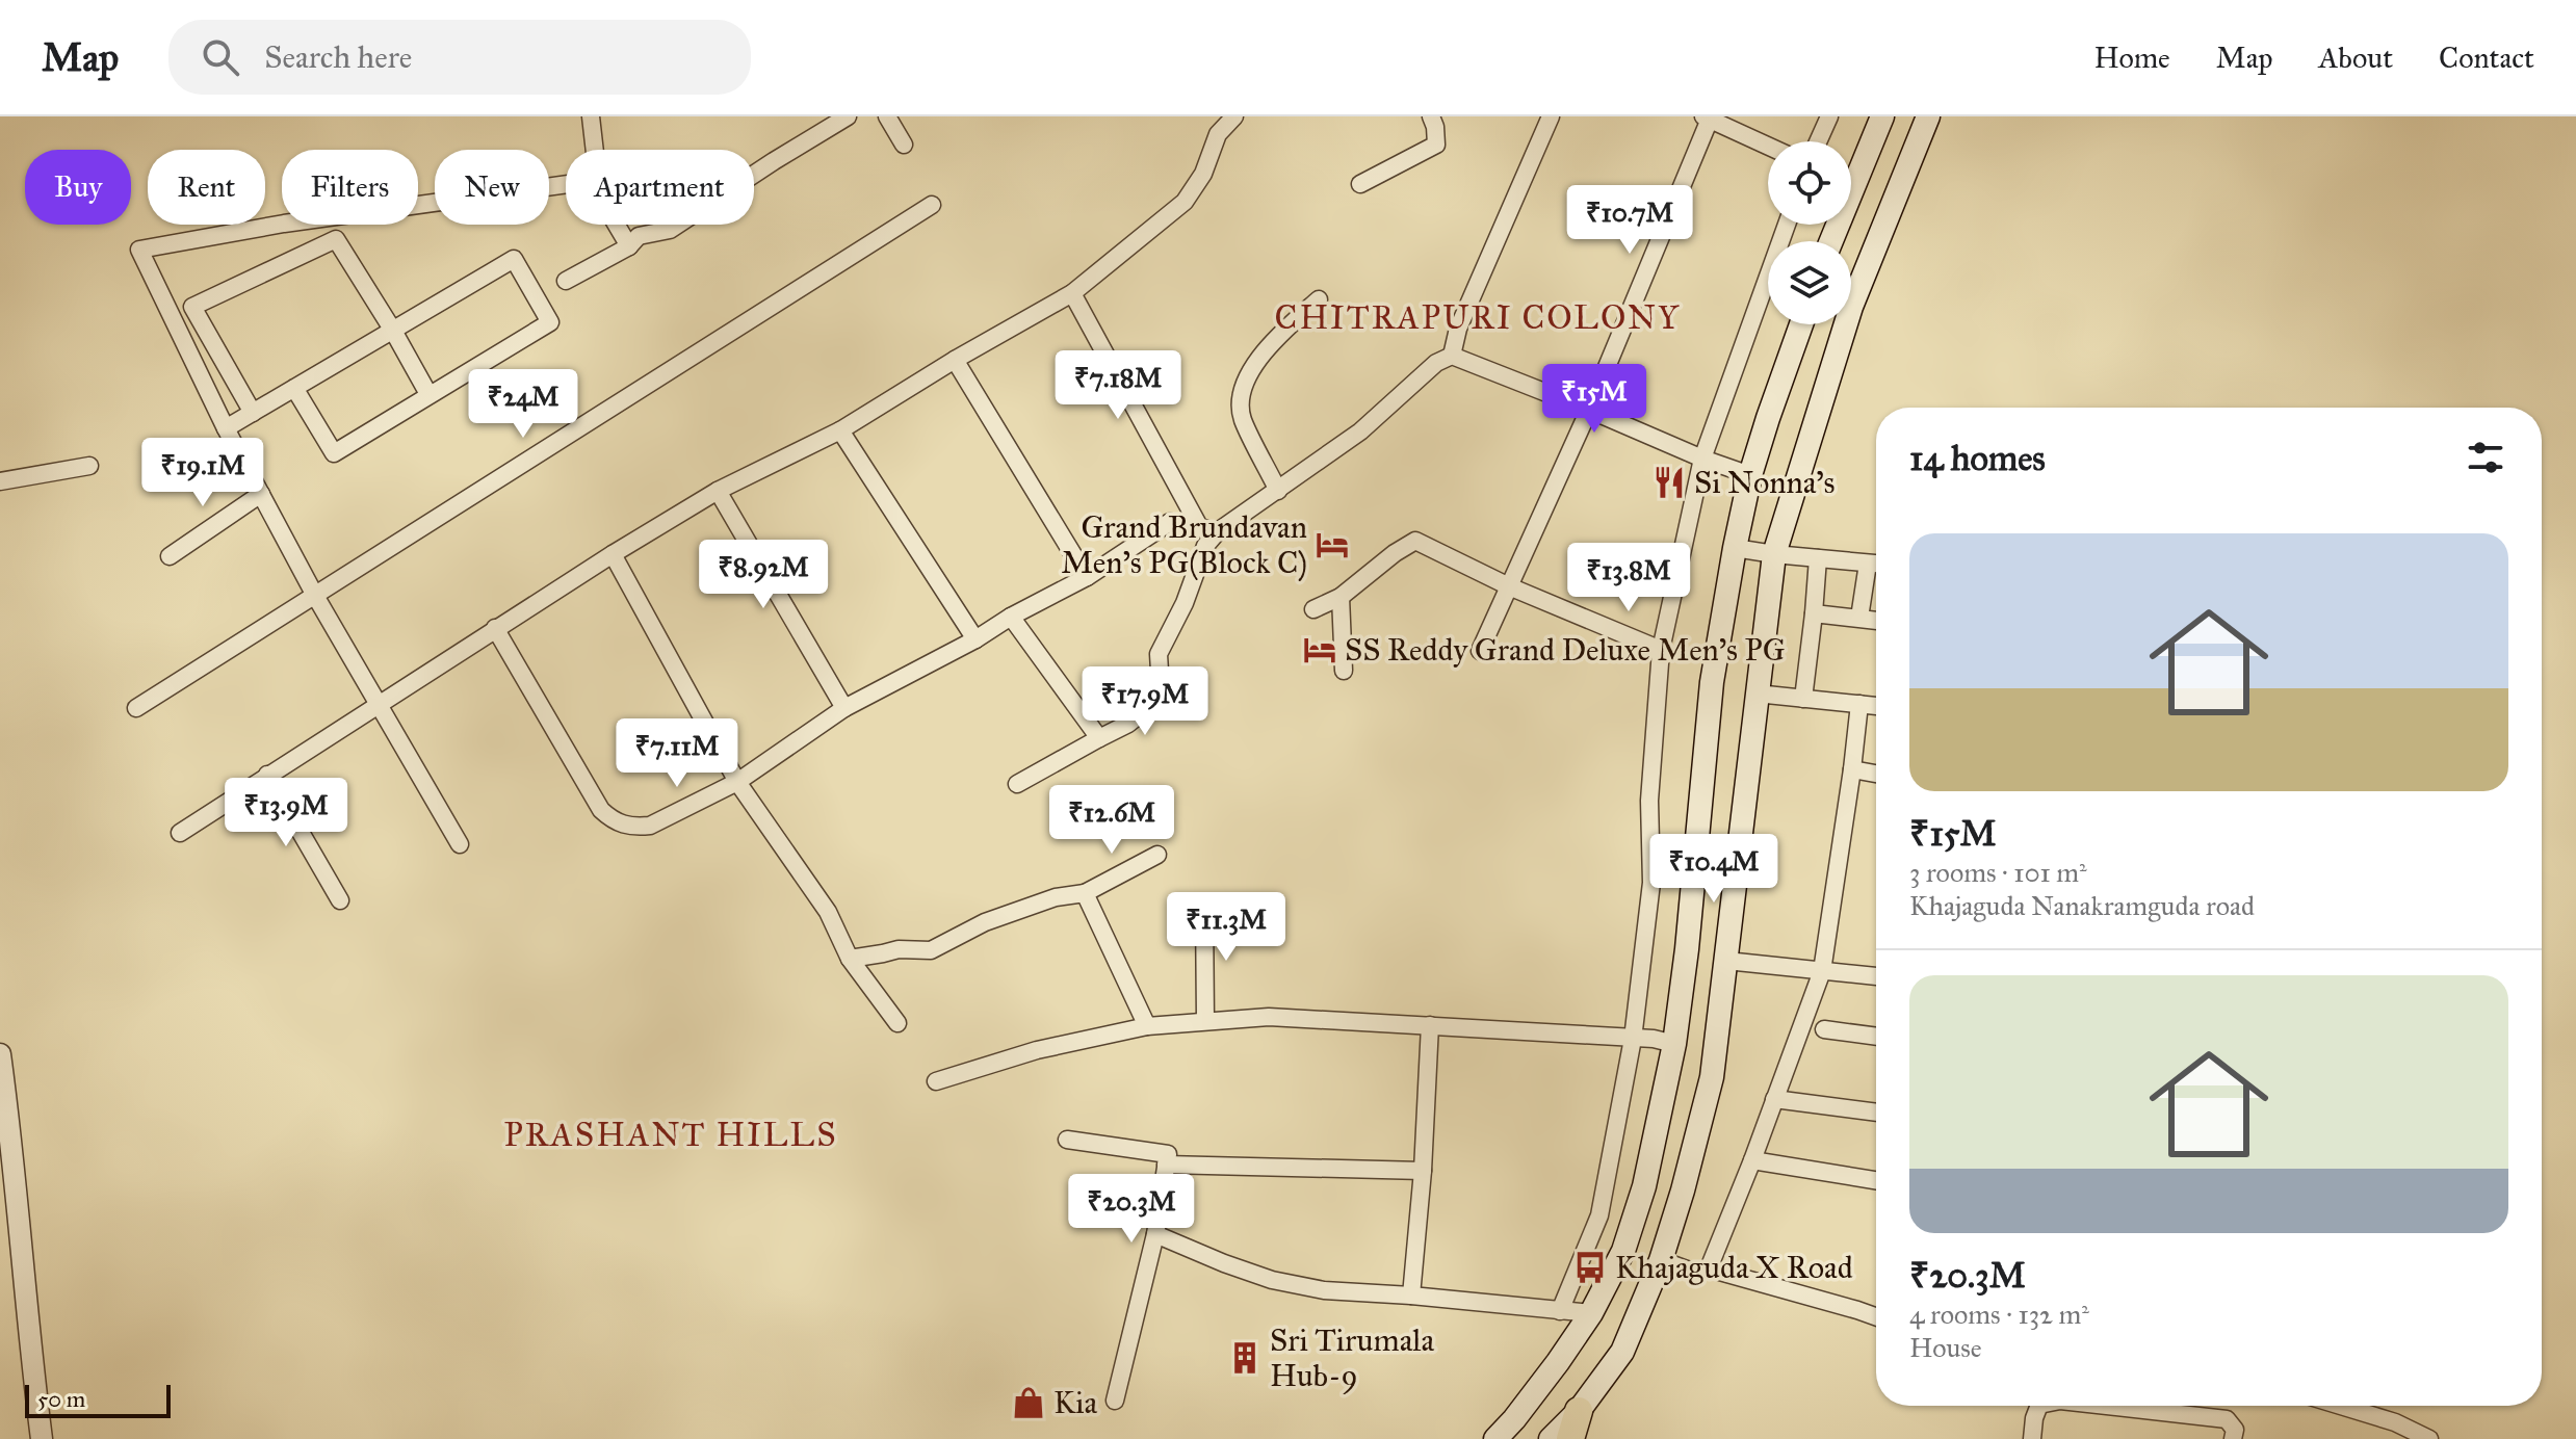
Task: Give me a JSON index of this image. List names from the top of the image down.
{
  "districts": ["CHITRAPURI COLONY", "PRASHANT HILLS"],
  "places": {
    "restaurant": ["Si Nonna's"],
    "hotel": ["Grand Brundavan Men's PG(Block C)", "SS Reddy Grand Deluxe Men's PG"],
    "bus stop": ["Khajaguda X Road"],
    "building": ["Sri Tirumala Hub-9"],
    "shop": ["Kia"]
  },
  "scale_bar": "50 m",
  "page": {
    "header": "Map",
    "search": "Search here",
    "nav": [
      "Home",
      "Map",
      "About",
      "Contact"
    ],
    "chip": [
      "Buy",
      "Rent",
      "Filters",
      "New",
      "Apartment"
    ],
    "price": [
      "₹10.7M",
      "₹7.18M",
      "₹15M",
      "₹24M",
      "₹19.1M",
      "₹8.92M",
      "₹13.8M",
      "₹17.9M",
      "₹7.11M",
      "₹13.9M",
      "₹12.6M",
      "₹10.4M",
      "₹11.3M",
      "₹20.3M"
    ],
    "heading": "14 homes",
    "list": [
      {
        "name": "₹15M",
        "note": "3 rooms · 101 m² · Khajaguda Nanakramguda road"
      },
      {
        "name": "₹20.3M",
        "note": "4 rooms · 132 m² · House"
      }
    ],
    "scale": "50 m"
  }
}
